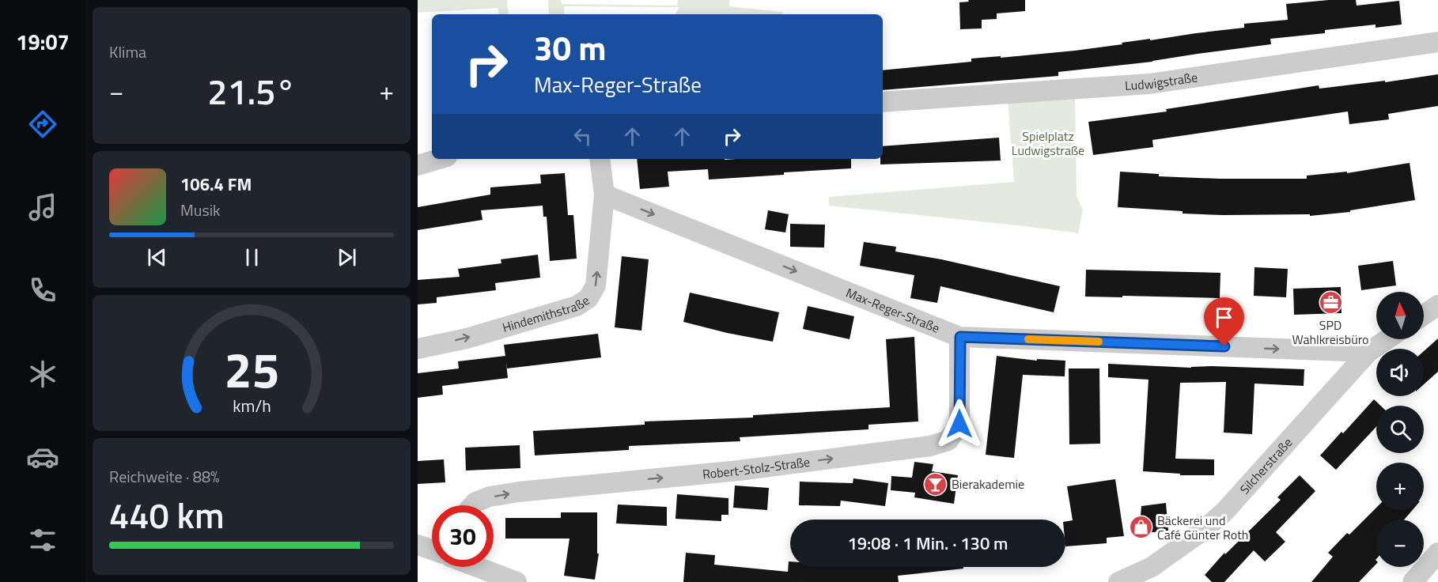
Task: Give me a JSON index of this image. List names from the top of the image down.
{
  "streets": {
    "street": [
      "Ludwigstraße",
      "Max-Reger-Straße",
      "Hindemithstraße",
      "Silcherstraße",
      "Robert-Stolz-Straße"
    ]
  },
  "crossings": [
    ["Max-Reger-Straße", "Hindemithstraße"],
    ["Max-Reger-Straße", "Silcherstraße"],
    ["Max-Reger-Straße", "Robert-Stolz-Straße"]
  ],
  "one_way": ["Max-Reger-Straße", "Hindemithstraße", "Robert-Stolz-Straße"],
  "parks": ["Spielplatz Ludwigstraße"],
  "places": {
    "office": ["SPD Wahlkreisbüro"],
    "bar": ["Bierakademie"],
    "shop": ["Bäckerei und Café Günter Roth"]
  },
  "north": "top",
  "page": {
    "tabs": "19:07",
    "tile": [
      "Klima",
      ["Reichweite · 88%", "440 km"]
    ],
    "turn": ["30 m", "Max-Reger-Straße"],
    "heat": ["−", "21.5°", "+"],
    "song": ["106.4 FM", "Musik"],
    "map_buttons": ["+", "−"],
    "limit": "30",
    "trip": "19:08 · 1 Min. · 130 m",
    "gauge": ["25", "km/h"]
  }
}
